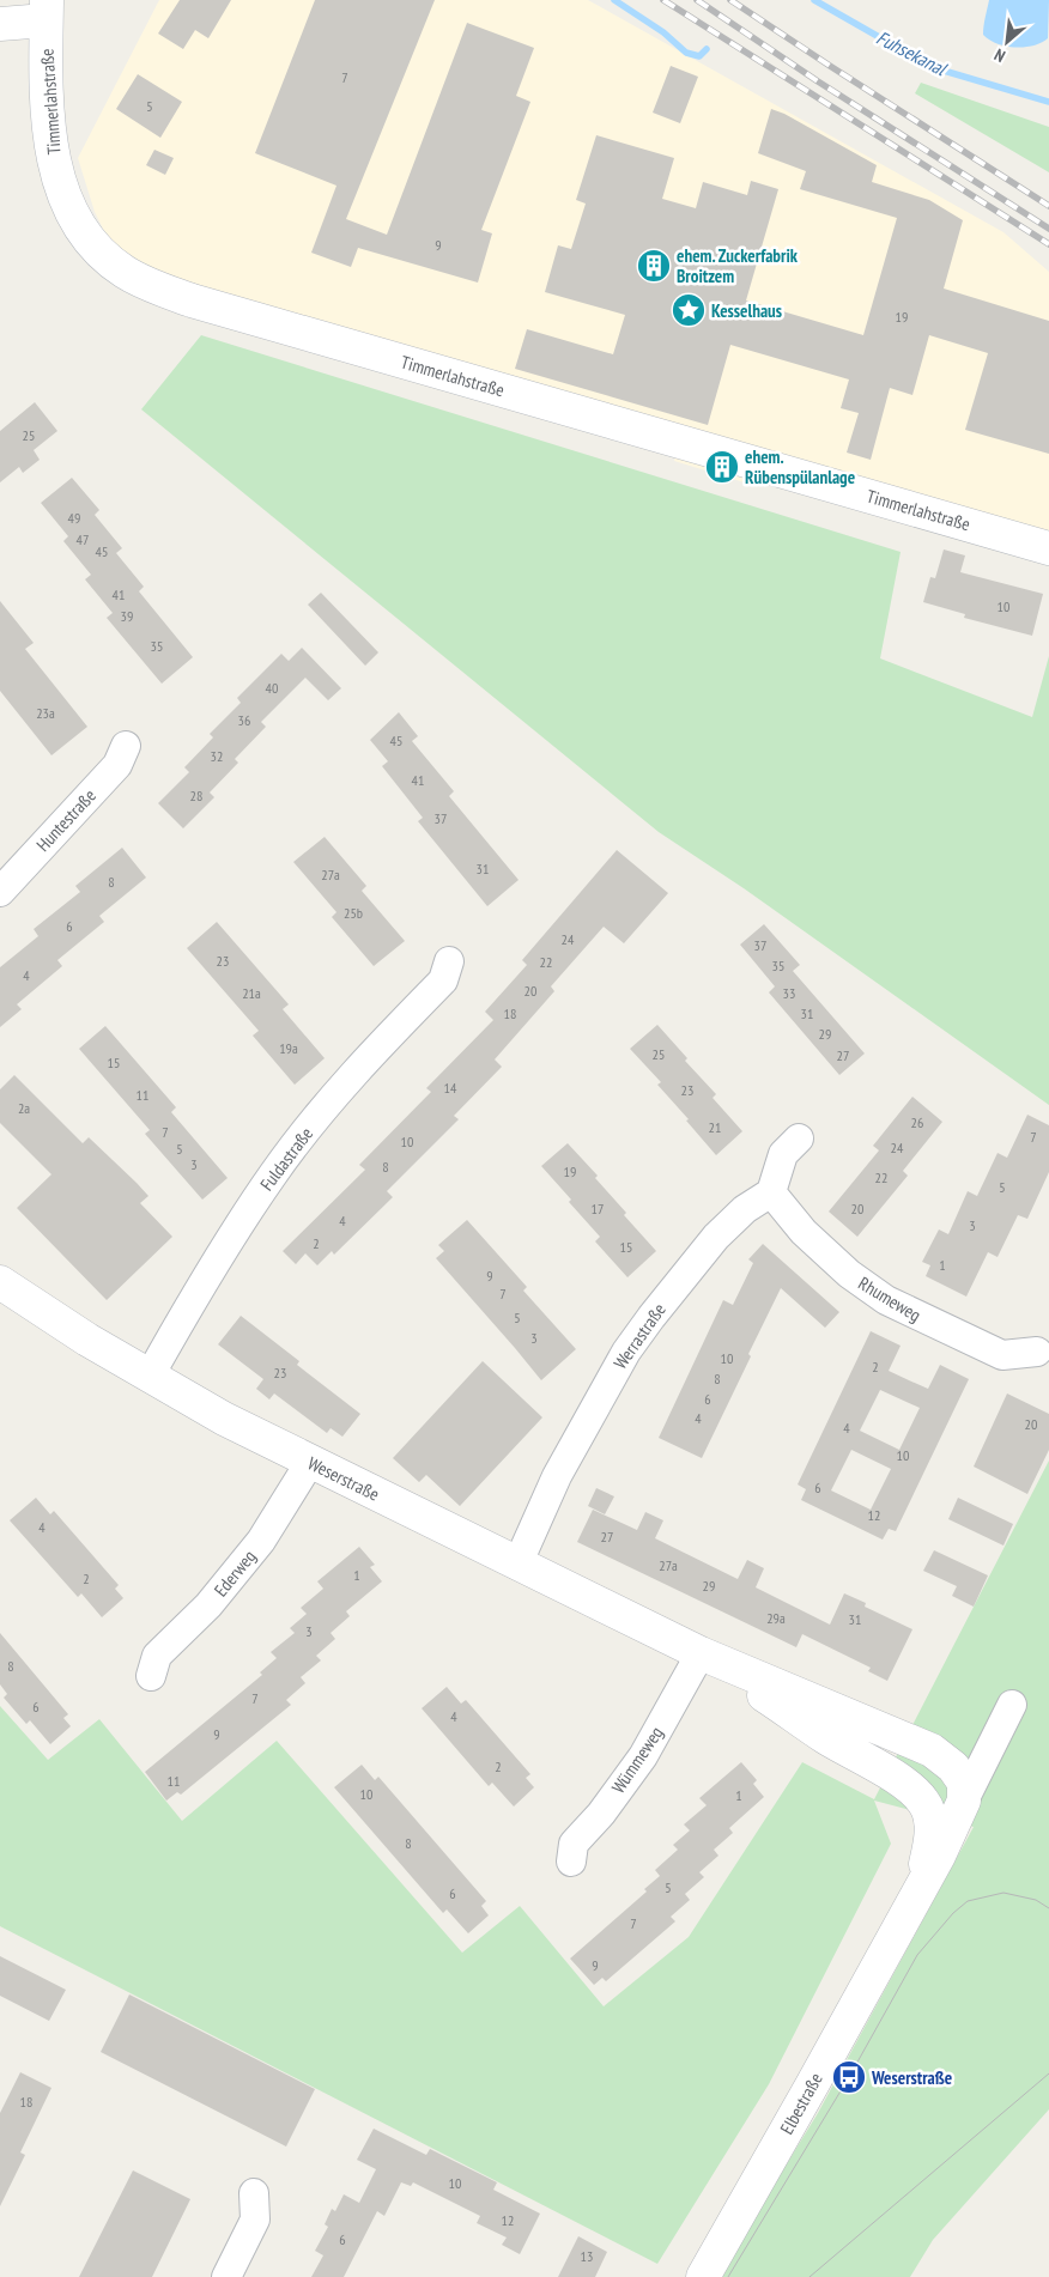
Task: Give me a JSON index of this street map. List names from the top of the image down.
{
  "streets": {
    "street": [
      "Timmerlahstraße",
      "Huntestraße",
      "Fuldastraße",
      "Rhumeweg",
      "Werrastraße",
      "Weserstraße",
      "Ederweg",
      "Wümmeweg",
      "Elbestraße"
    ]
  },
  "crossings": [
    ["Fuldastraße", "Weserstraße"],
    ["Rhumeweg", "Werrastraße"],
    ["Werrastraße", "Weserstraße"],
    ["Weserstraße", "Ederweg"],
    ["Weserstraße", "Wümmeweg"],
    ["Weserstraße", "Elbestraße"]
  ],
  "water": ["Fuhsekanal"],
  "places": {
    "building": ["ehem. Zuckerfabrik Broitzem", "ehem. Rübenspülanlage"],
    "place": ["Kesselhaus"],
    "bus stop": ["Weserstraße"]
  },
  "house_numbers": [
    "7",
    "5",
    "9",
    "19",
    "25",
    "49",
    "47",
    "45",
    "41",
    "10",
    "39",
    "35",
    "40",
    "23a",
    "36",
    "45",
    "32",
    "41",
    "28",
    "37",
    "31",
    "27a",
    "8",
    "25b",
    "6",
    "24",
    "37",
    "23",
    "22",
    "35",
    "4",
    "20",
    "21a",
    "33",
    "18",
    "31",
    "29",
    "19a",
    "25",
    "27",
    "15",
    "14",
    "23",
    "11",
    "2a",
    "26",
    "21",
    "7",
    "7",
    "10",
    "24",
    "5",
    "3",
    "8",
    "19",
    "22",
    "5",
    "17",
    "20",
    "4",
    "3",
    "2",
    "15",
    "1",
    "9",
    "7",
    "5",
    "3",
    "10",
    "2",
    "23",
    "8",
    "6",
    "4",
    "20",
    "4",
    "10",
    "6",
    "12",
    "4",
    "27",
    "27a",
    "1",
    "2",
    "29",
    "29a",
    "31",
    "3",
    "8",
    "7",
    "6",
    "4",
    "9",
    "2",
    "11",
    "10",
    "1",
    "8",
    "5",
    "6",
    "7",
    "9",
    "18",
    "10",
    "12",
    "6",
    "13"
  ],
  "north": "bottom left"
}
